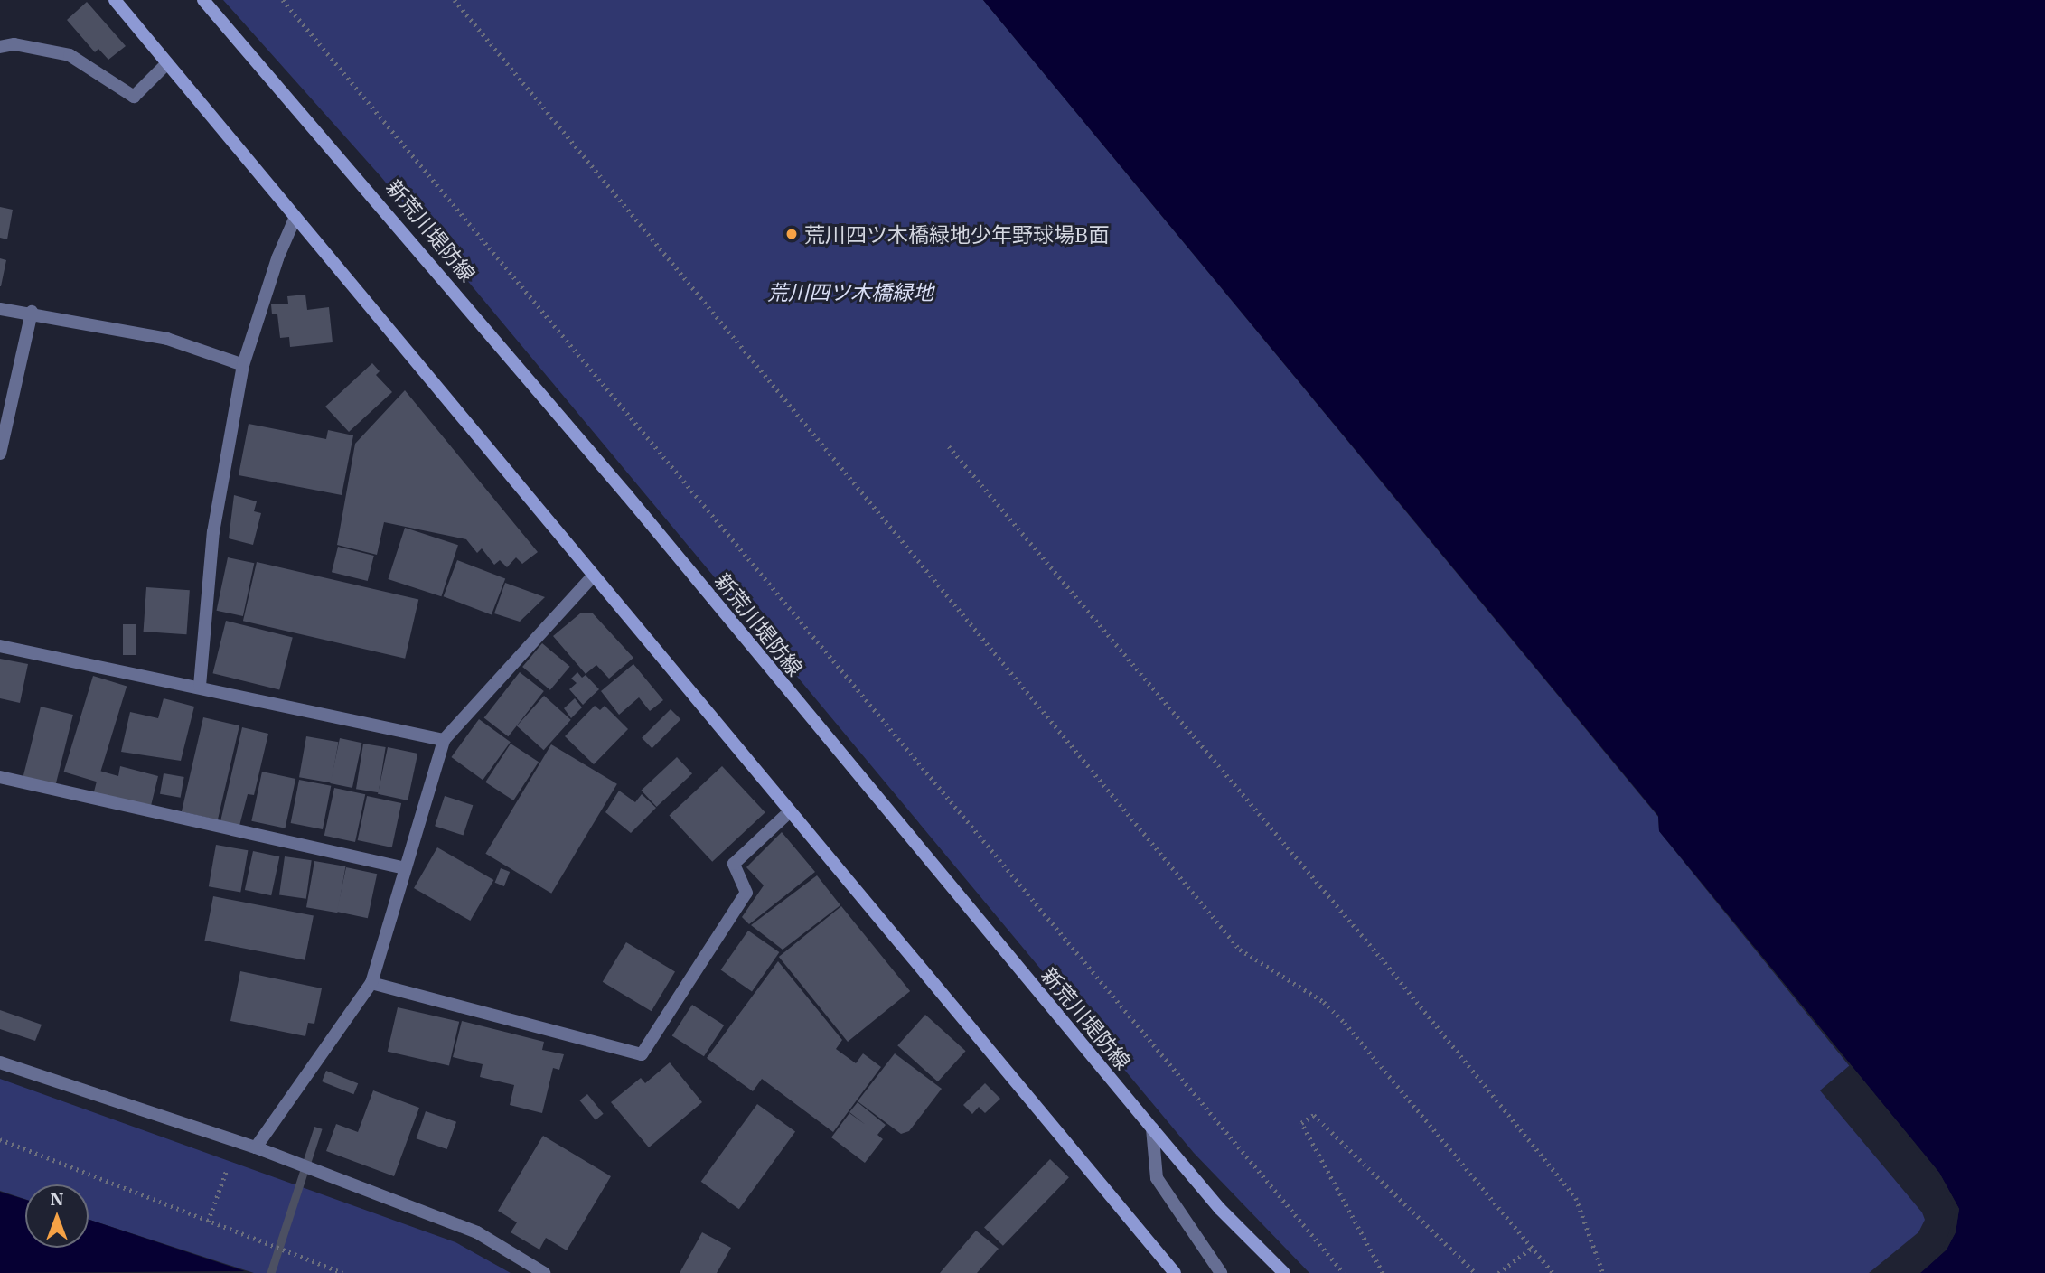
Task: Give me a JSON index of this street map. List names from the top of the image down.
{
  "streets": {
    "main road": ["新荒川堤防線"]
  },
  "parks": ["荒川四ツ木橋緑地"],
  "places": ["荒川四ツ木橋緑地少年野球場B面"],
  "north": "top"
}
